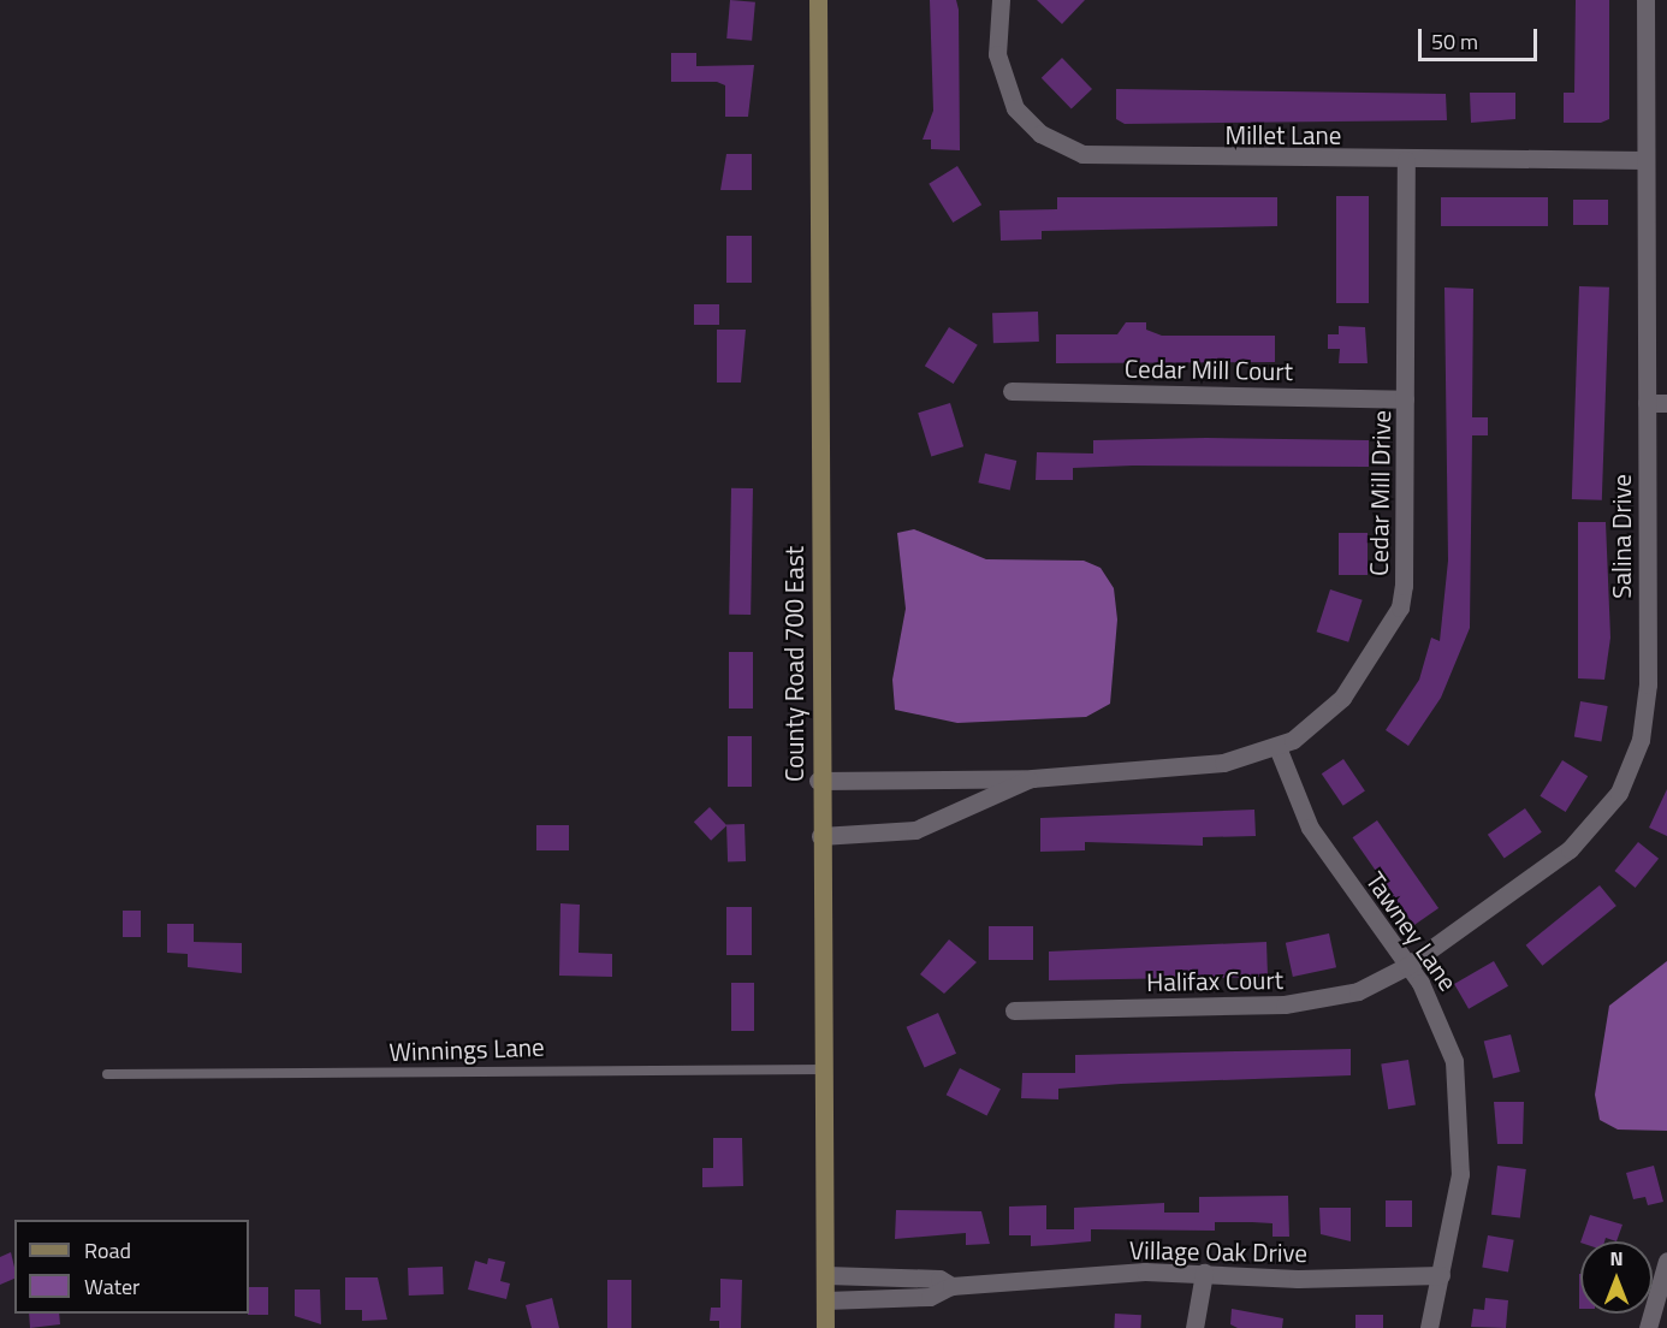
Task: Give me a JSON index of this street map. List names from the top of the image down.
{
  "streets": {
    "main road": ["County Road 700 East"],
    "street": [
      "Millet Lane",
      "Cedar Mill Court",
      "Cedar Mill Drive",
      "Salina Drive",
      "Tawney Lane",
      "Halifax Court",
      "Village Oak Drive"
    ],
    "lane": ["Winnings Lane"]
  },
  "crossings": [
    ["Millet Lane", "Cedar Mill Drive"],
    ["Millet Lane", "Salina Drive"],
    ["Cedar Mill Court", "Cedar Mill Drive"],
    ["Cedar Mill Drive", "County Road 700 East"],
    ["Cedar Mill Drive", "Tawney Lane"],
    ["Salina Drive", "Tawney Lane"],
    ["Salina Drive", "Halifax Court"],
    ["County Road 700 East", "Winnings Lane"],
    ["County Road 700 East", "Village Oak Drive"],
    ["Tawney Lane", "Halifax Court"],
    ["Tawney Lane", "Village Oak Drive"]
  ],
  "legend": ["Road", "Water"],
  "scale_bar": "50 m",
  "north": "top"
}
